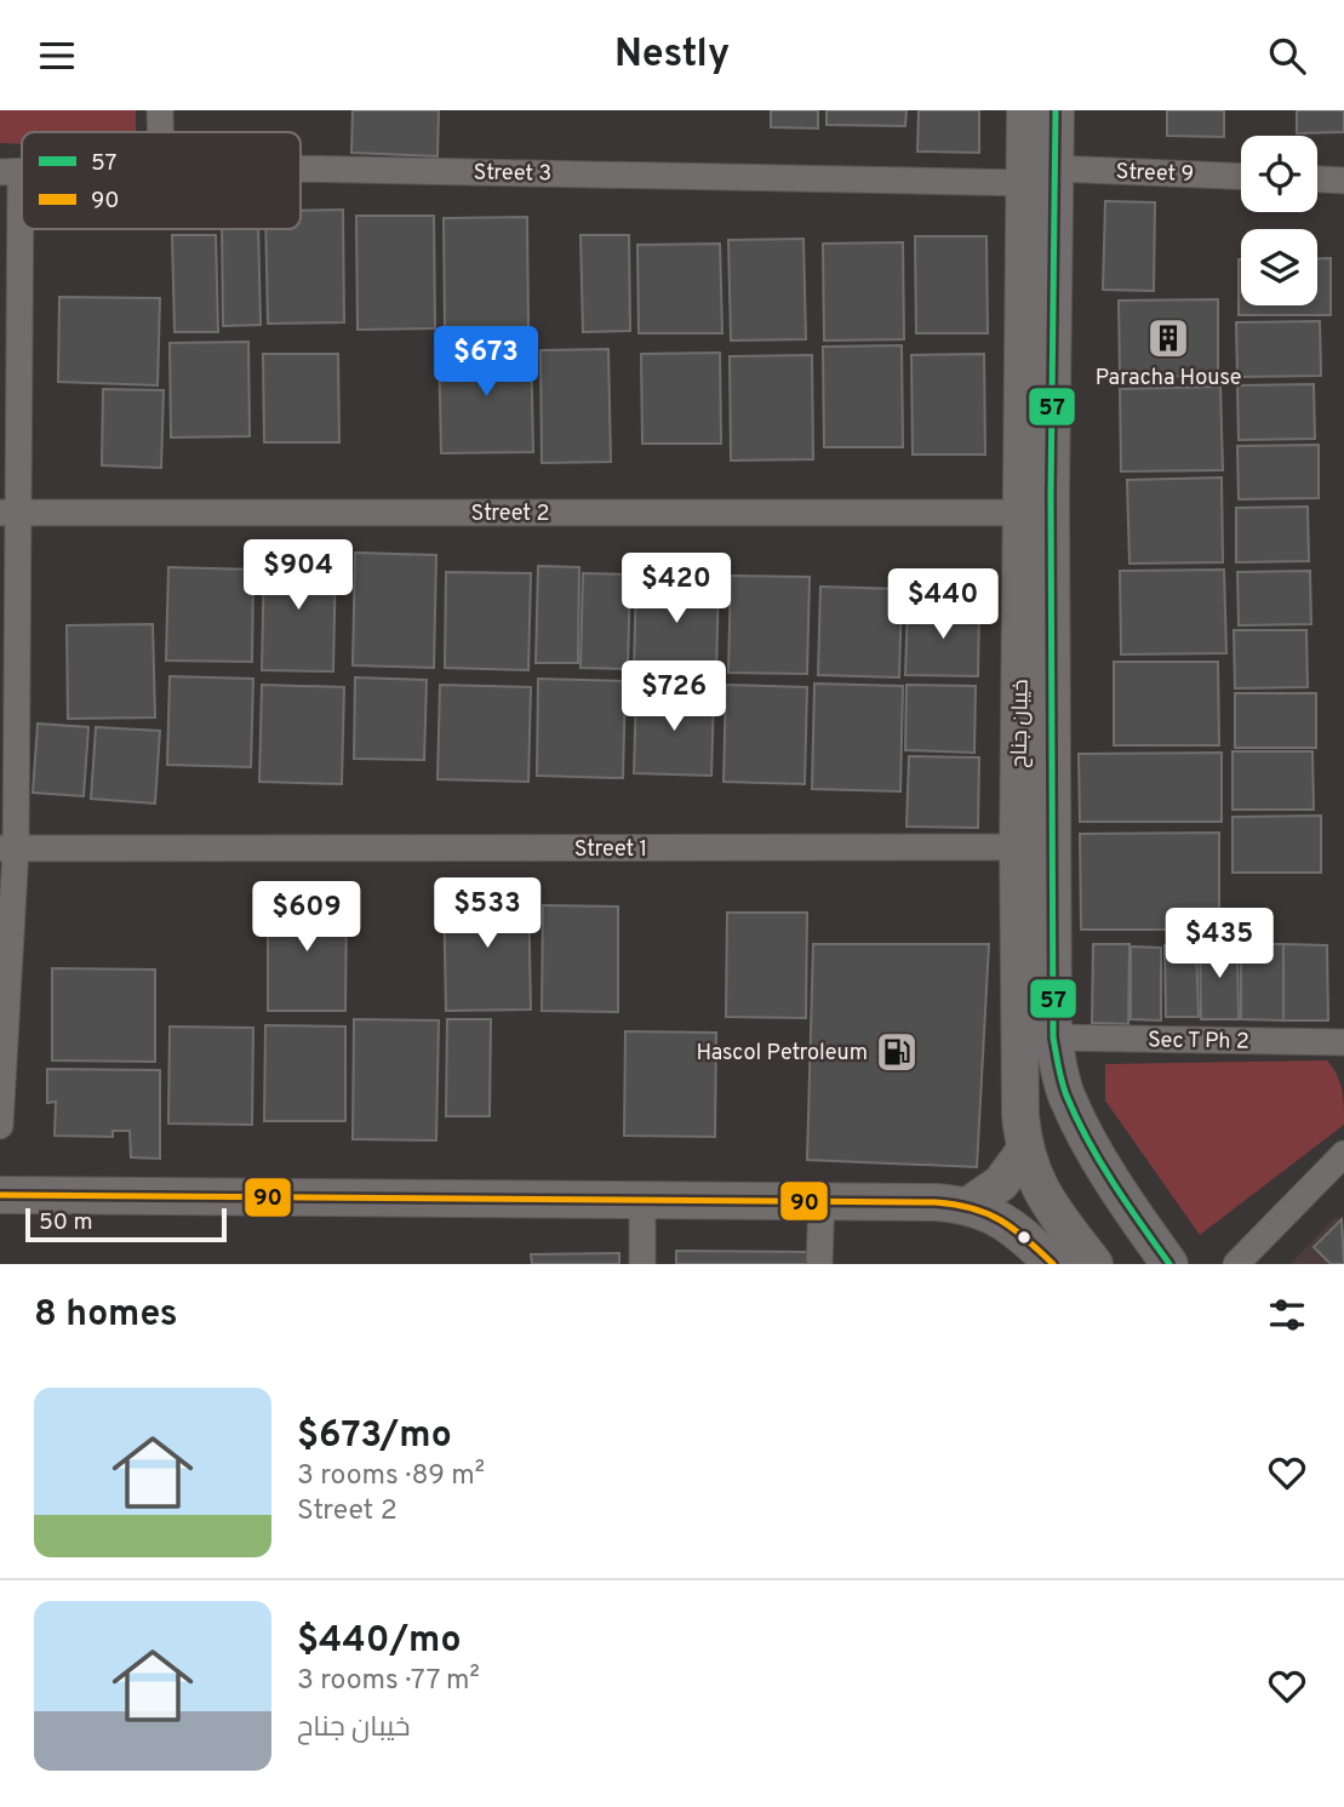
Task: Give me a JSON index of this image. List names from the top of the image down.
{
  "streets": {
    "main road": ["خیبان جناح"],
    "street": [
      "Street 3",
      "Street 9",
      "Street 2",
      "Street 1",
      "Sec T Ph 2"
    ]
  },
  "crossings": [
    ["Street 3", "Street 9"],
    ["Street 3", "خیبان جناح"],
    ["Street 9", "خیبان جناح"],
    ["Street 2", "خیبان جناح"],
    ["خیبان جناح", "Street 1"],
    ["خیبان جناح", "Sec T Ph 2"]
  ],
  "places": {
    "building": ["Paracha House"],
    "fuel station": ["Hascol Petroleum"]
  },
  "lines": ["transit line 57", "transit line 90"],
  "legend": ["57", "90"],
  "scale_bar": "50 m",
  "page": {
    "header": "Nestly",
    "price": [
      "$673",
      "$904",
      "$420",
      "$440",
      "$726",
      "$533",
      "$609",
      "$435"
    ],
    "scale": "50 m",
    "heading": "8 homes",
    "list": [
      {
        "name": "$673/mo",
        "note": "3 rooms · 89 m² · Street 2"
      },
      {
        "name": "$440/mo",
        "note": "3 rooms · 77 m² · خیبان جناح"
      }
    ]
  }
}
